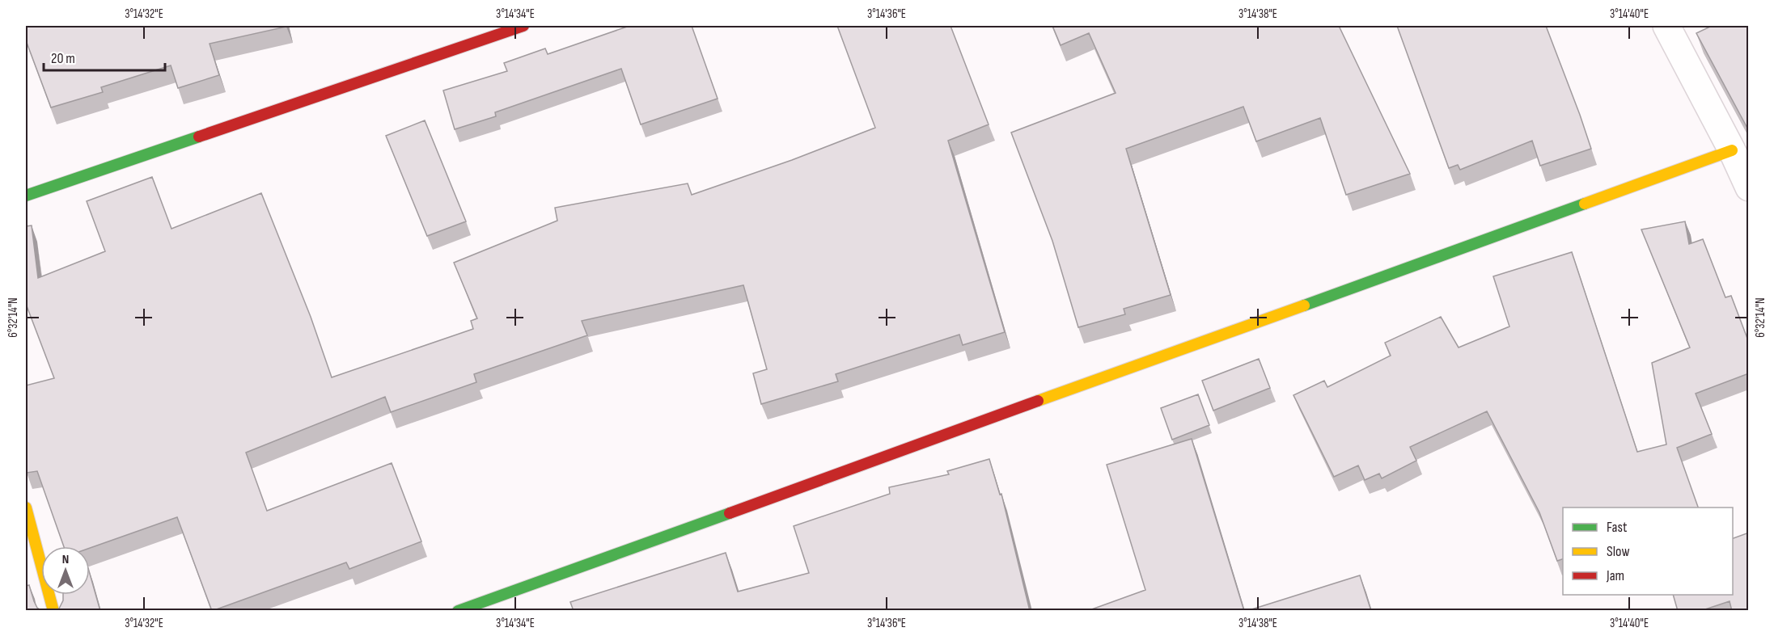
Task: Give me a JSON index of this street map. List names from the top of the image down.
{
  "legend": ["Fast", "Slow", "Jam"],
  "scale_bar": "20 m",
  "north": "top",
  "coordinates": [
    "3°14'32\"E",
    "3°14'34\"E",
    "3°14'36\"E",
    "3°14'38\"E",
    "3°14'40\"E",
    "6°32'14\"N"
  ]
}
